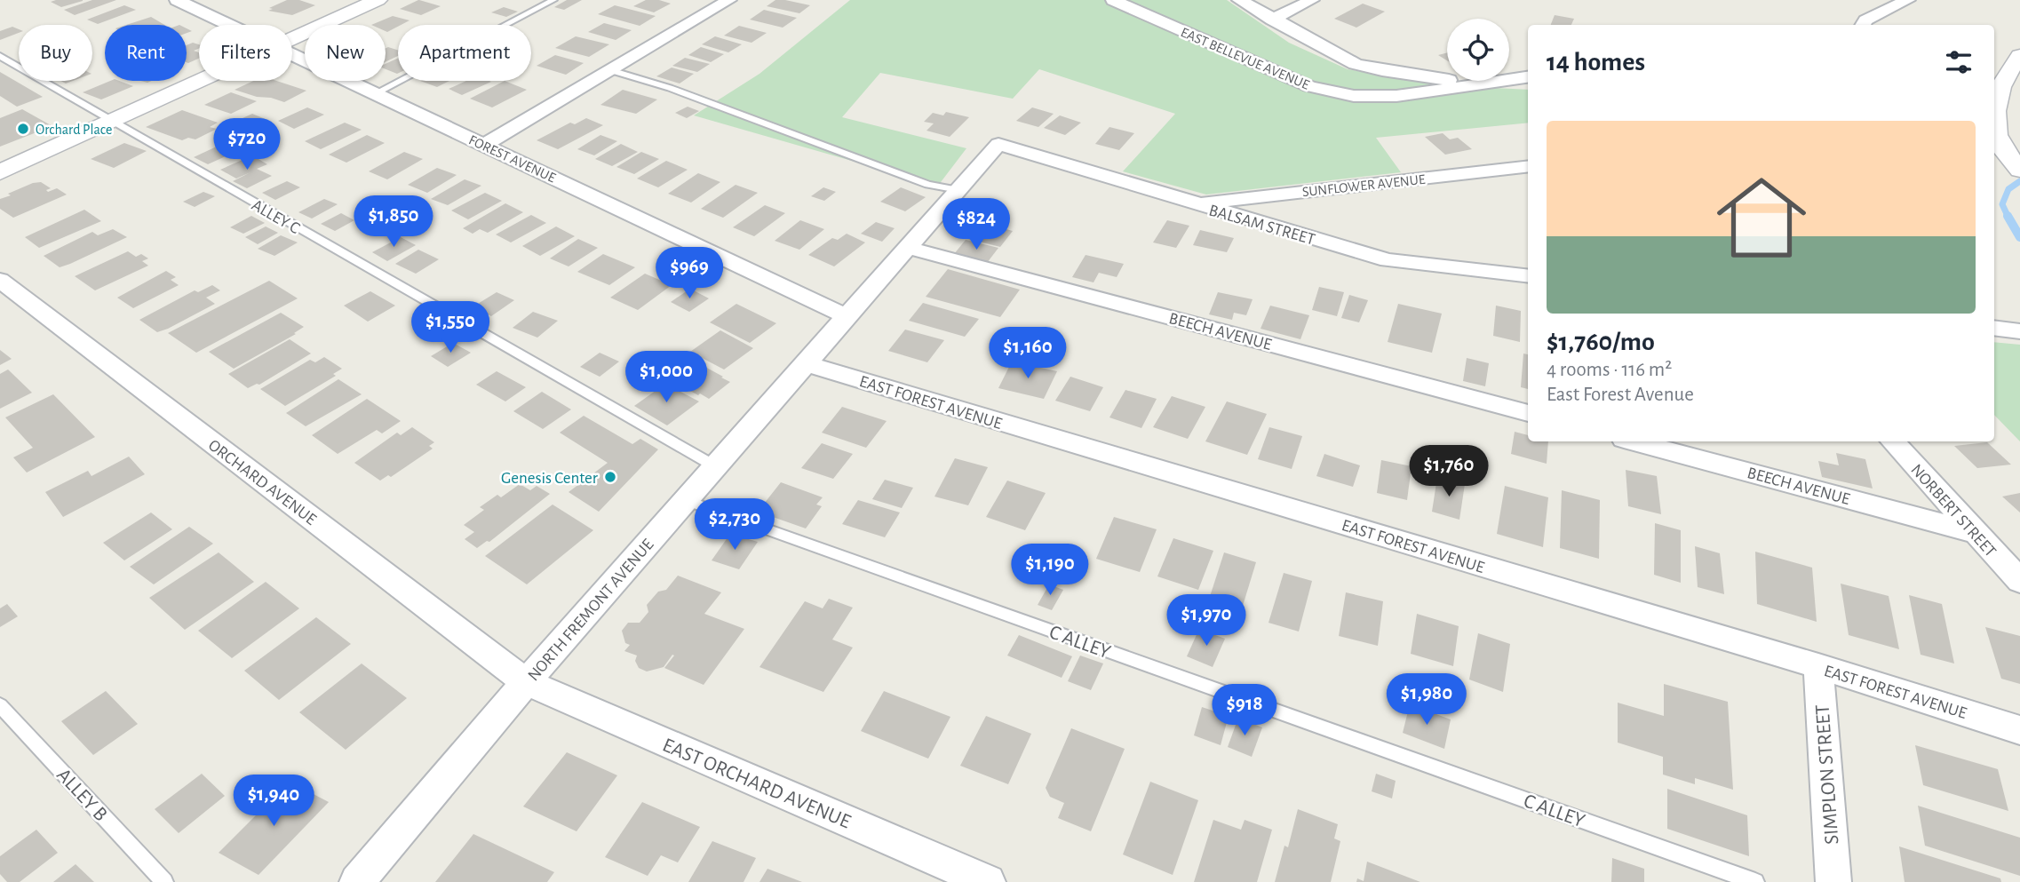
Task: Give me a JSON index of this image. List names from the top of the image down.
{
  "streets": {
    "street": [
      "EAST BELLEVUE AVENUE",
      "FOREST AVENUE",
      "SUNFLOWER AVENUE",
      "BALSAM STREET",
      "BEECH AVENUE",
      "EAST FOREST AVENUE",
      "ORCHARD AVENUE",
      "NORBERT STREET",
      "NORTH FREMONT AVENUE",
      "SIMPLON STREET",
      "EAST ORCHARD AVENUE"
    ],
    "lane": ["ALLEY C", "C ALLEY", "ALLEY B"]
  },
  "crossings": [
    ["FOREST AVENUE", "NORTH FREMONT AVENUE"],
    ["SUNFLOWER AVENUE", "BALSAM STREET"],
    ["ALLEY C", "NORTH FREMONT AVENUE"],
    ["BALSAM STREET", "NORTH FREMONT AVENUE"],
    ["BEECH AVENUE", "NORBERT STREET"],
    ["BEECH AVENUE", "NORTH FREMONT AVENUE"],
    ["EAST FOREST AVENUE", "NORTH FREMONT AVENUE"],
    ["EAST FOREST AVENUE", "SIMPLON STREET"],
    ["ORCHARD AVENUE", "NORTH FREMONT AVENUE"],
    ["ORCHARD AVENUE", "EAST ORCHARD AVENUE"],
    ["NORTH FREMONT AVENUE", "C ALLEY"],
    ["NORTH FREMONT AVENUE", "EAST ORCHARD AVENUE"]
  ],
  "places": ["Orchard Place", "Genesis Center"],
  "page": {
    "chip": [
      "Buy",
      "Rent",
      "Filters",
      "New",
      "Apartment"
    ],
    "heading": "14 homes",
    "list": [
      {
        "name": "$1,760/mo",
        "note": "4 rooms · 116 m² · East Forest Avenue"
      }
    ],
    "price": [
      "$720",
      "$1,850",
      "$824",
      "$969",
      "$1,550",
      "$1,160",
      "$1,000",
      "$1,760",
      "$2,730",
      "$1,190",
      "$1,970",
      "$1,980",
      "$918",
      "$1,940"
    ]
  }
}
